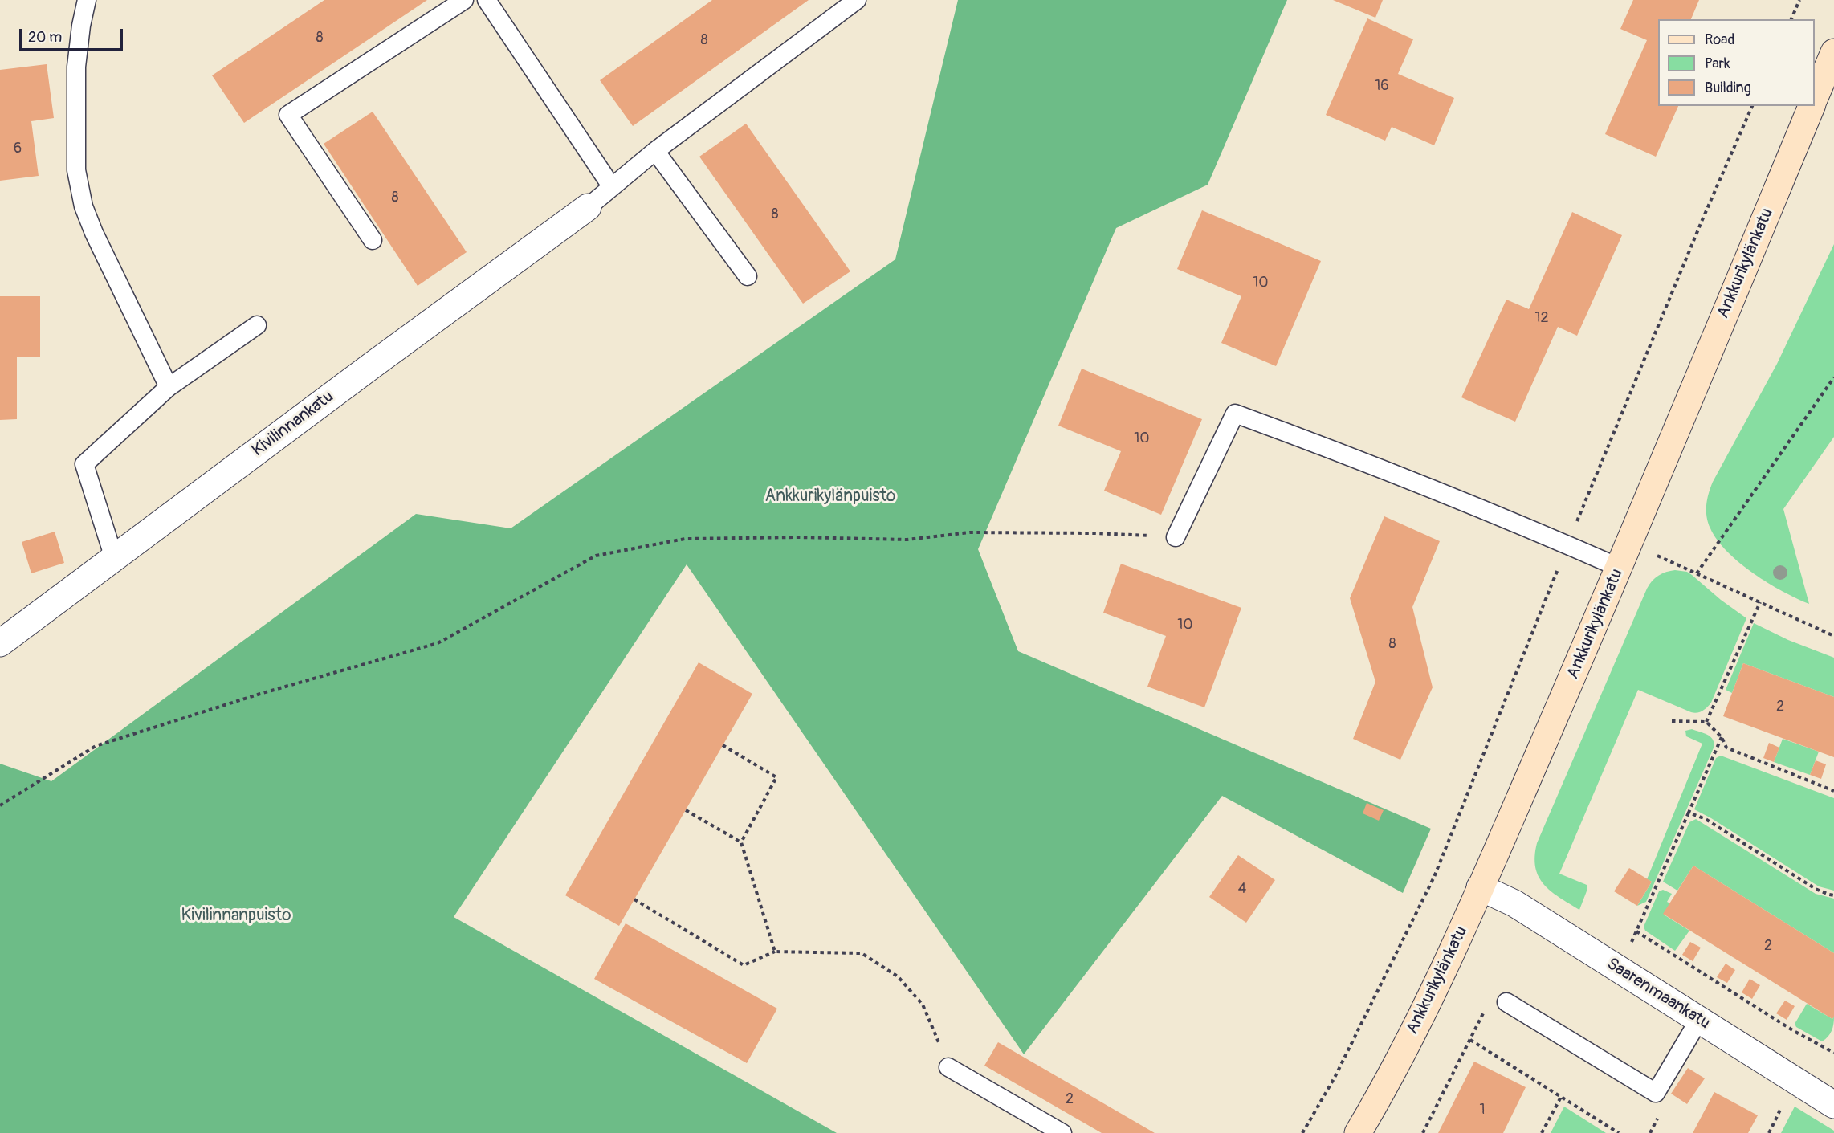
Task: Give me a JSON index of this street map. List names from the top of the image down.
{
  "streets": {
    "street": ["Ankkurikylänkatu", "Kivilinnankatu", "Saarenmaankatu"]
  },
  "crossings": [
    ["Ankkurikylänkatu", "Saarenmaankatu"]
  ],
  "parks": ["Ankkurikylänpuisto", "Kivilinnanpuisto"],
  "house_numbers": [
    "8",
    "8",
    "16",
    "6",
    "8",
    "8",
    "10",
    "12",
    "10",
    "10",
    "8",
    "2",
    "4",
    "2",
    "2",
    "1"
  ],
  "legend": ["Road", "Park", "Building"],
  "scale_bar": "20 m"
}
